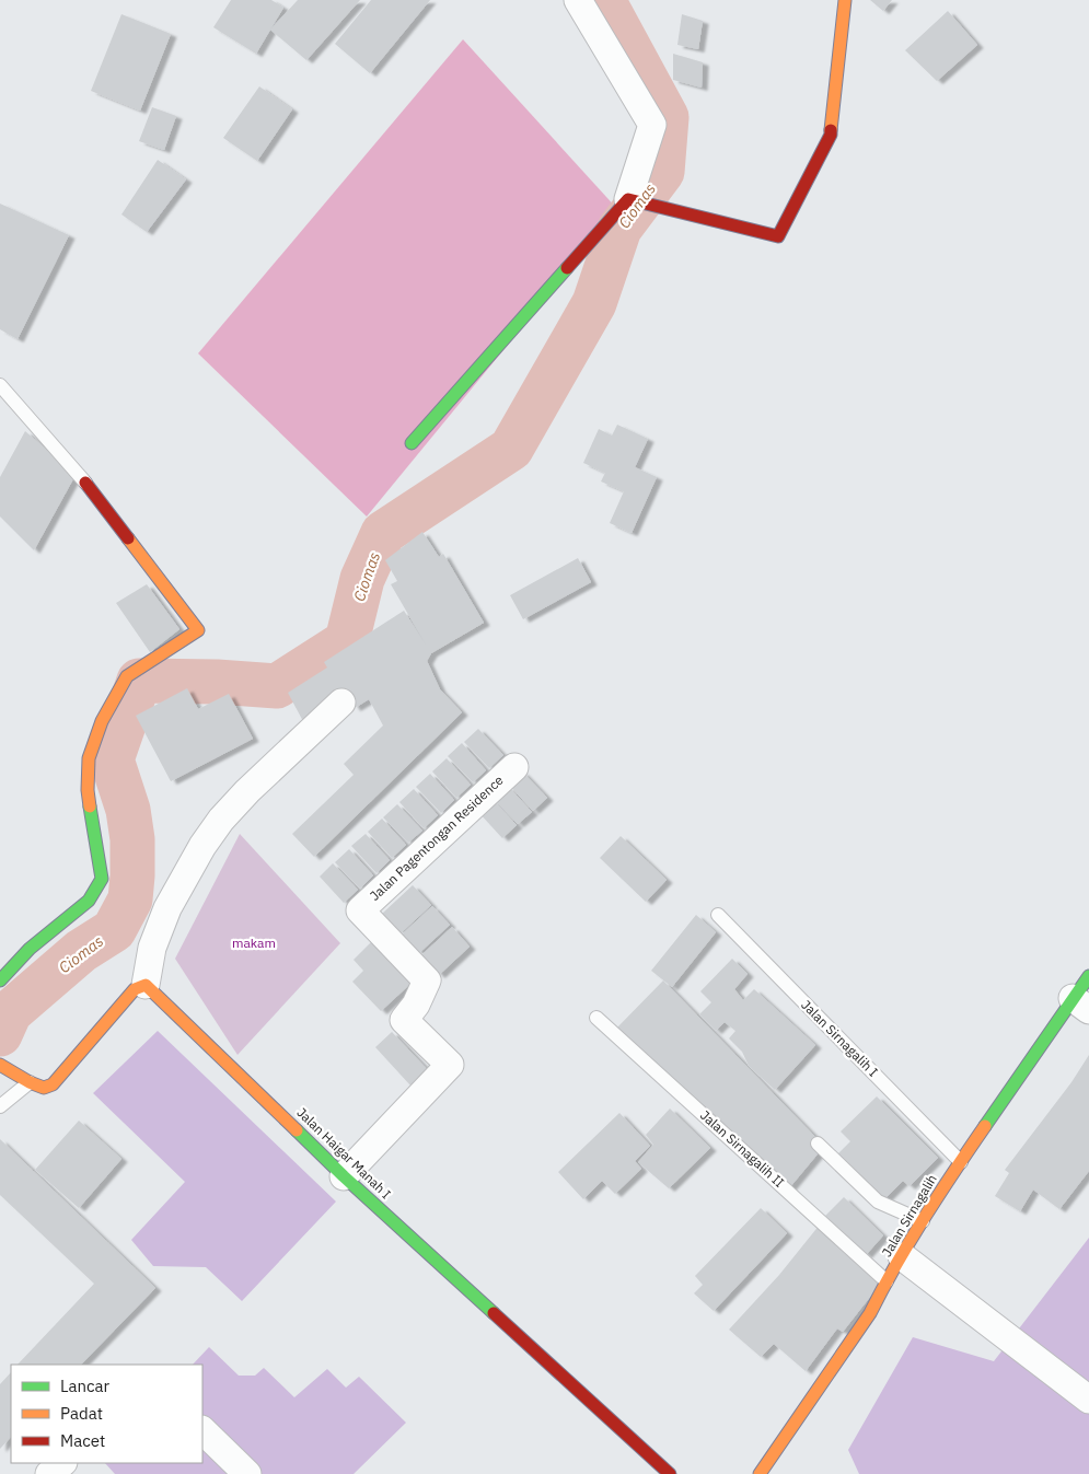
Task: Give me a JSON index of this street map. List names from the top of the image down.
{
  "streets": {
    "street": ["Jalan Pagentongan Residence", "Jalan Haigar Manah I", "Jalan Sirnagalih"],
    "lane": ["Jalan Sirnagalih I", "Jalan Sirnagalih II"]
  },
  "crossings": [
    ["Jalan Pagentongan Residence", "Jalan Haigar Manah I"],
    ["Jalan Sirnagalih I", "Jalan Sirnagalih"],
    ["Jalan Sirnagalih II", "Jalan Sirnagalih"]
  ],
  "water": ["Ciomas"],
  "parks": ["makam"],
  "legend": ["Lancar", "Padat", "Macet"]
}
